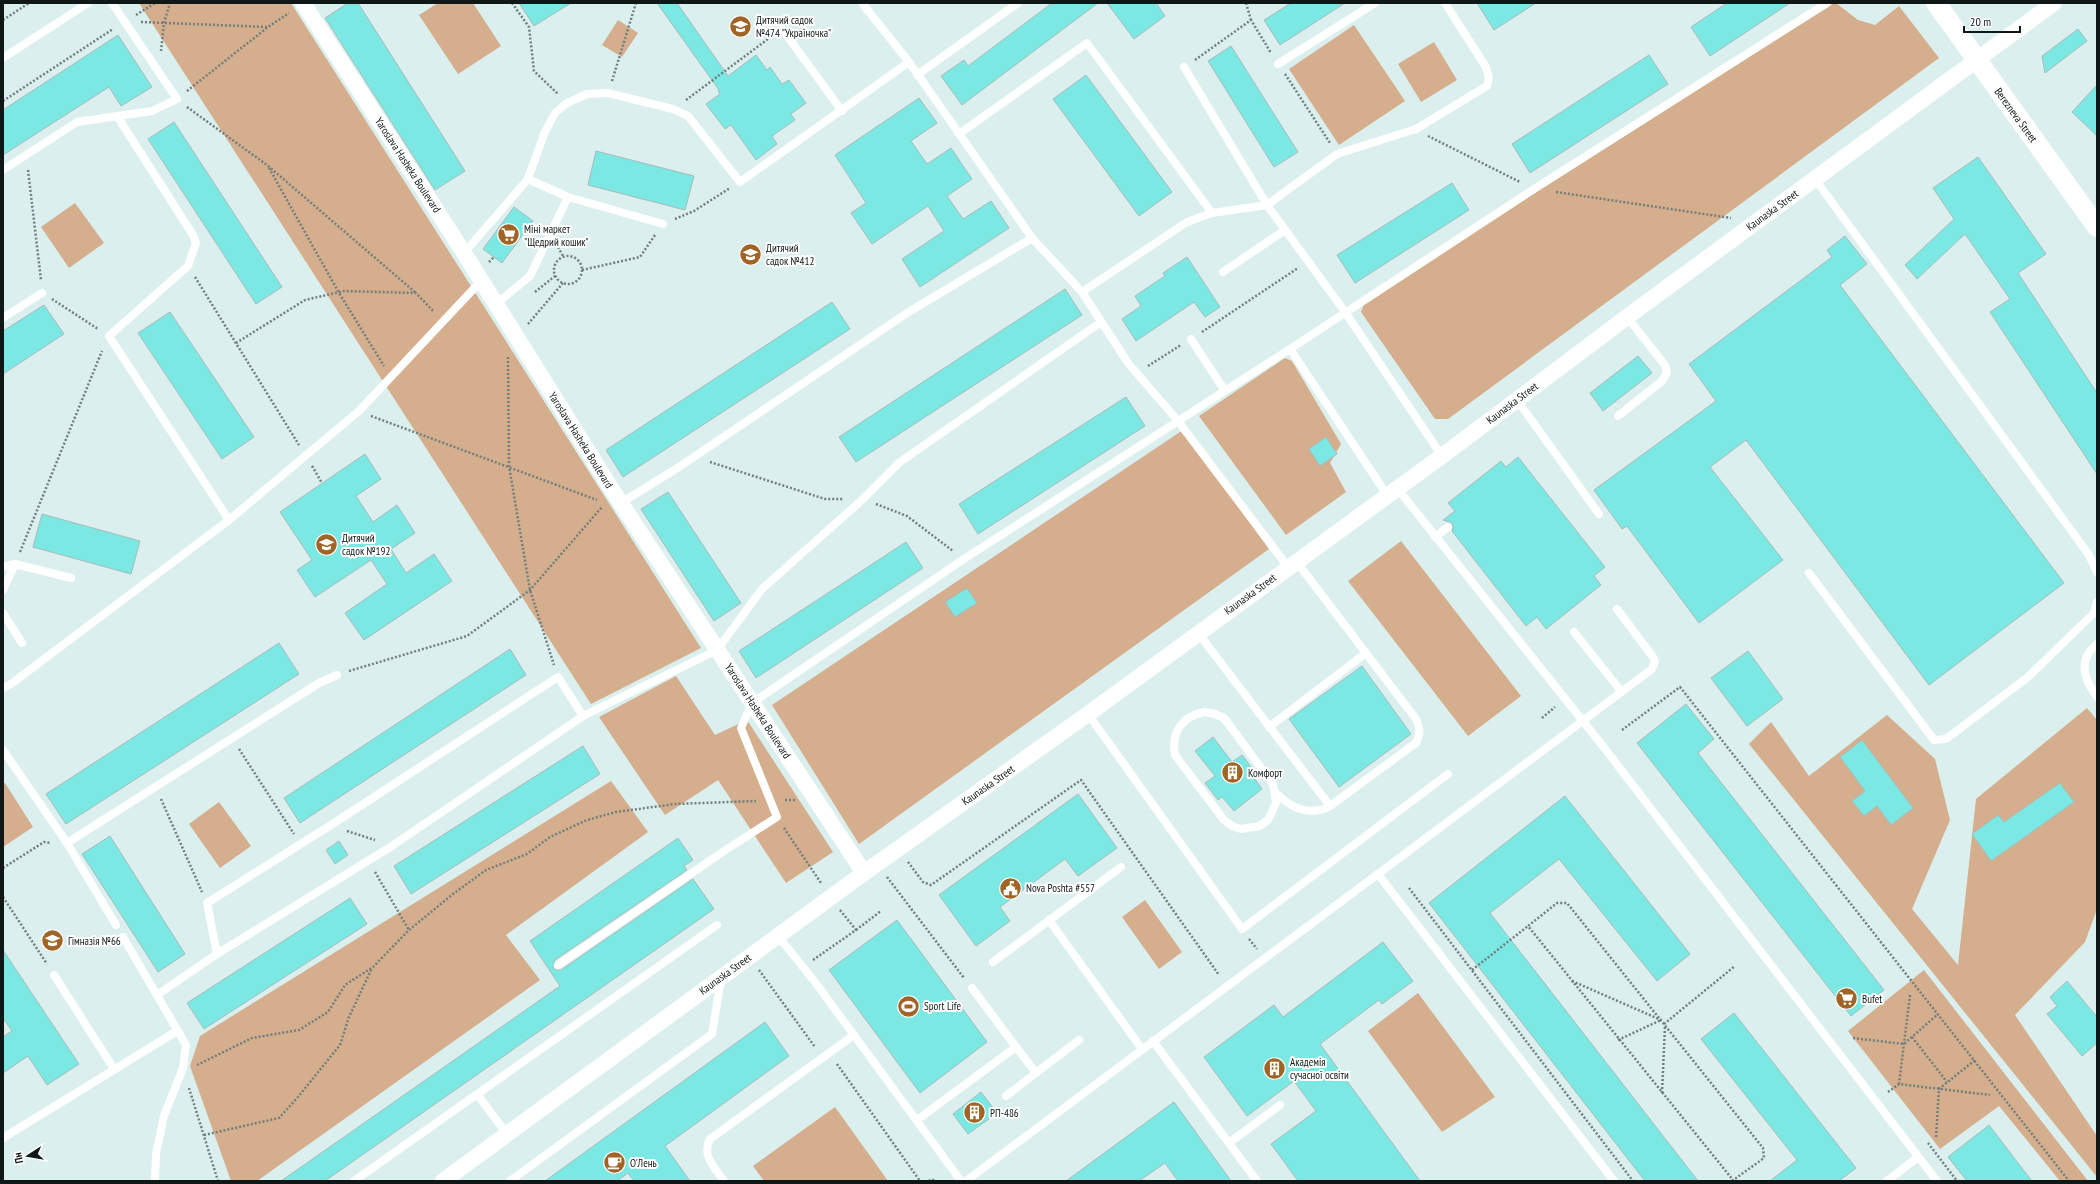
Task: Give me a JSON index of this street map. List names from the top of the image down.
{
  "streets": {
    "street": ["Berezneva Street", "Yaroslava Hasheka Boulevard", "Kaunaska Street"]
  },
  "crossings": [
    ["Berezneva Street", "Kaunaska Street"],
    ["Yaroslava Hasheka Boulevard", "Kaunaska Street"]
  ],
  "places": {
    "school or university": [
      "Дитячий садок №474 \"Україночка\"",
      "Дитячий садок №412",
      "Дитячий садок №192",
      "Гімназія №66"
    ],
    "supermarket": ["Міні маркет \"Щедрий кошик\"", "Bufet"],
    "building": ["Комфорт", "Академія сучасної освіти", "РП-486"],
    "public building": ["Nova Poshta #557"],
    "sports": ["Sport Life"],
    "cafe": ["О'Лень"]
  },
  "scale_bar": "20 m",
  "north": "left"
}
